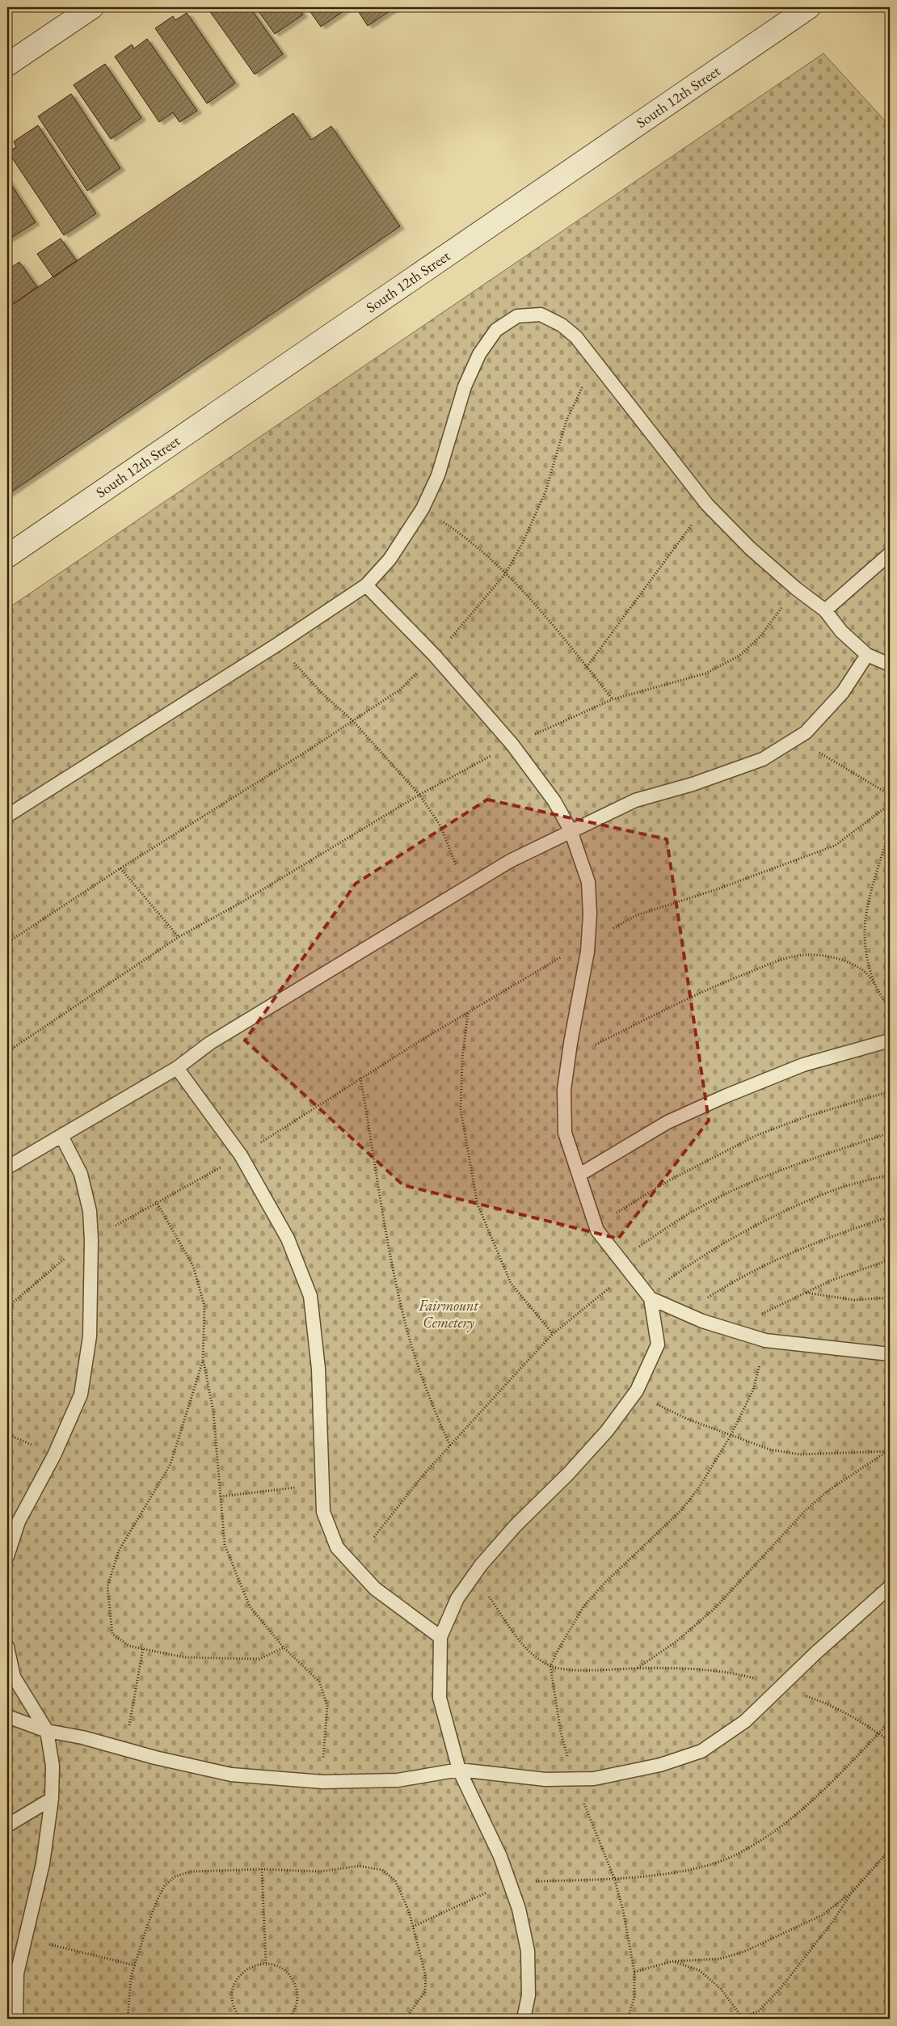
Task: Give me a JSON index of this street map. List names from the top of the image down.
{
  "streets": {
    "street": ["South 12th Street"]
  },
  "parks": ["Fairmount Cemetery"]
}
